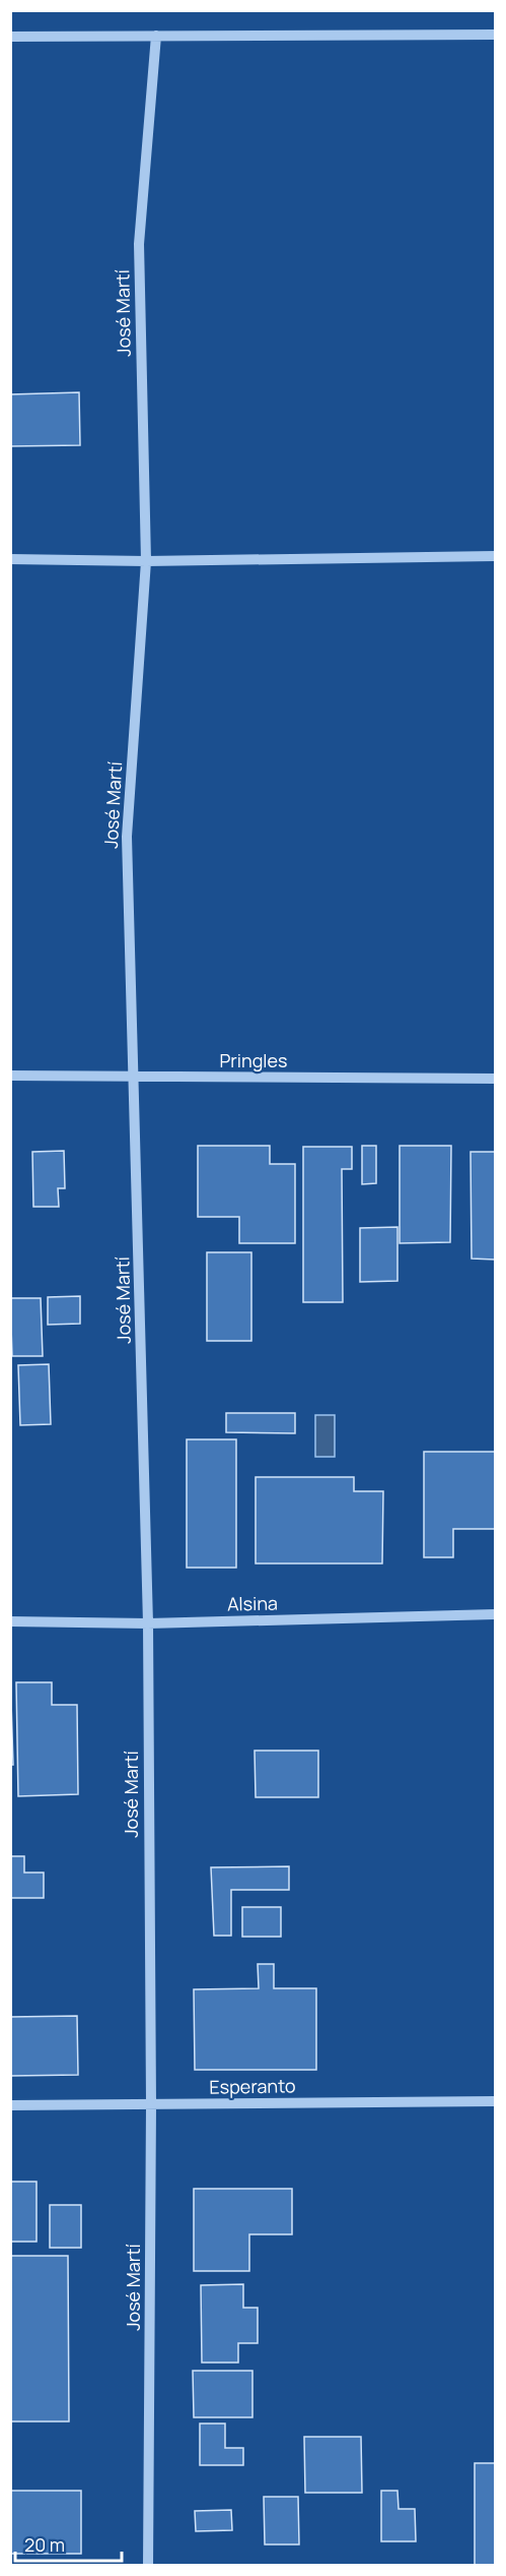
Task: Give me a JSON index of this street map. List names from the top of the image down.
{
  "streets": {
    "street": [
      "José Martí",
      "Pringles",
      "Alsina",
      "Esperanto"
    ]
  },
  "crossings": [
    ["José Martí", "Pringles"],
    ["José Martí", "Alsina"],
    ["José Martí", "Esperanto"]
  ],
  "scale_bar": "20 m"
}
